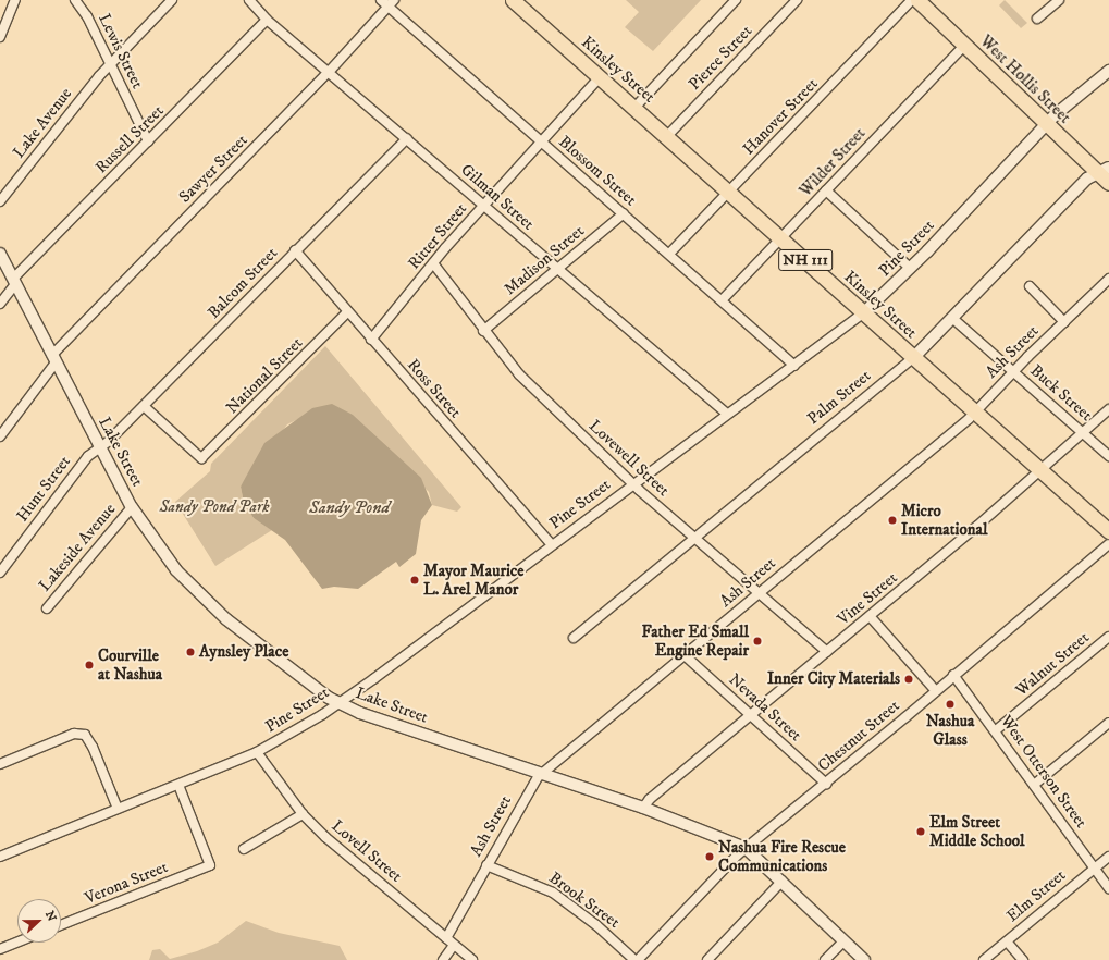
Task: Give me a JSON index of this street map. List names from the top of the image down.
{
  "streets": {
    "main road": ["Kinsley Street", "West Hollis Street", "NH 111"],
    "street": [
      "Lewis Street",
      "Pierce Street",
      "Hanover Street",
      "Lake Avenue",
      "Russell Street",
      "Wilder Street",
      "Sawyer Street",
      "Blossom Street",
      "Gilman Street",
      "Ritter Street",
      "Pine Street",
      "Madison Street",
      "Balcom Street",
      "Ash Street",
      "National Street",
      "Ross Street",
      "Buck Street",
      "Palm Street",
      "Lake Street",
      "Lovewell Street",
      "Hunt Street",
      "Lakeside Avenue",
      "Vine Street",
      "Walnut Street",
      "Nevada Street",
      "Chestnut Street",
      "West Otterson Street",
      "Lovell Street",
      "Verona Street",
      "Elm Street",
      "Brook Street"
    ]
  },
  "crossings": [
    ["Lewis Street", "Lake Avenue"],
    ["Lewis Street", "Russell Street"],
    ["Pierce Street", "Kinsley Street"],
    ["Kinsley Street", "Hanover Street"],
    ["Kinsley Street", "Wilder Street"],
    ["Kinsley Street", "Ritter Street"],
    ["Kinsley Street", "Pine Street"],
    ["Kinsley Street", "Ash Street"],
    ["Kinsley Street", "Palm Street"],
    ["Kinsley Street", "Vine Street"],
    ["West Hollis Street", "Wilder Street"],
    ["West Hollis Street", "Pine Street"],
    ["West Hollis Street", "Palm Street"],
    ["Hanover Street", "Blossom Street"],
    ["Russell Street", "Gilman Street"],
    ["Russell Street", "Lake Street"],
    ["Wilder Street", "Blossom Street"],
    ["Sawyer Street", "Blossom Street"],
    ["Sawyer Street", "Gilman Street"],
    ["Sawyer Street", "Lake Street"],
    ["Blossom Street", "Ritter Street"],
    ["Blossom Street", "Pine Street"],
    ["Blossom Street", "Madison Street"],
    ["Gilman Street", "Ritter Street"],
    ["Gilman Street", "Pine Street"],
    ["Gilman Street", "Madison Street"],
    ["Gilman Street", "Balcom Street"],
    ["Ritter Street", "Ross Street"],
    ["Ritter Street", "Lovewell Street"],
    ["Pine Street", "Ross Street"],
    ["Pine Street", "Lake Street"],
    ["Pine Street", "Lovewell Street"],
    ["Pine Street", "Lovell Street"],
    ["Pine Street", "Verona Street"],
    ["Madison Street", "Lovewell Street"],
    ["Balcom Street", "National Street"],
    ["Balcom Street", "Ross Street"],
    ["Balcom Street", "Lake Street"],
    ["Balcom Street", "Hunt Street"],
    ["Ash Street", "Buck Street"],
    ["Ash Street", "Lake Street"],
    ["Ash Street", "Lovewell Street"],
    ["Ash Street", "Nevada Street"],
    ["Ash Street", "Lovell Street"],
    ["Ash Street", "Brook Street"],
    ["National Street", "Ross Street"],
    ["Buck Street", "Palm Street"],
    ["Buck Street", "Vine Street"],
    ["Palm Street", "Lovewell Street"],
    ["Lake Street", "Hunt Street"],
    ["Lake Street", "Lakeside Avenue"],
    ["Lake Street", "Vine Street"],
    ["Lake Street", "Chestnut Street"],
    ["Lovewell Street", "Vine Street"],
    ["Vine Street", "Nevada Street"],
    ["Walnut Street", "West Otterson Street"],
    ["Nevada Street", "Chestnut Street"],
    ["Chestnut Street", "West Otterson Street"],
    ["West Otterson Street", "Elm Street"]
  ],
  "water": ["Sandy Pond"],
  "parks": ["Sandy Pond Park"],
  "places": [
    "Micro International",
    "Mayor Maurice L. Arel Manor",
    "Father Ed Small Engine Repair",
    "Aynsley Place",
    "Courville at Nashua",
    "Inner City Materials",
    "Nashua Glass",
    "Elm Street Middle School",
    "Nashua Fire Rescue Communications"
  ],
  "north": "right"
}
